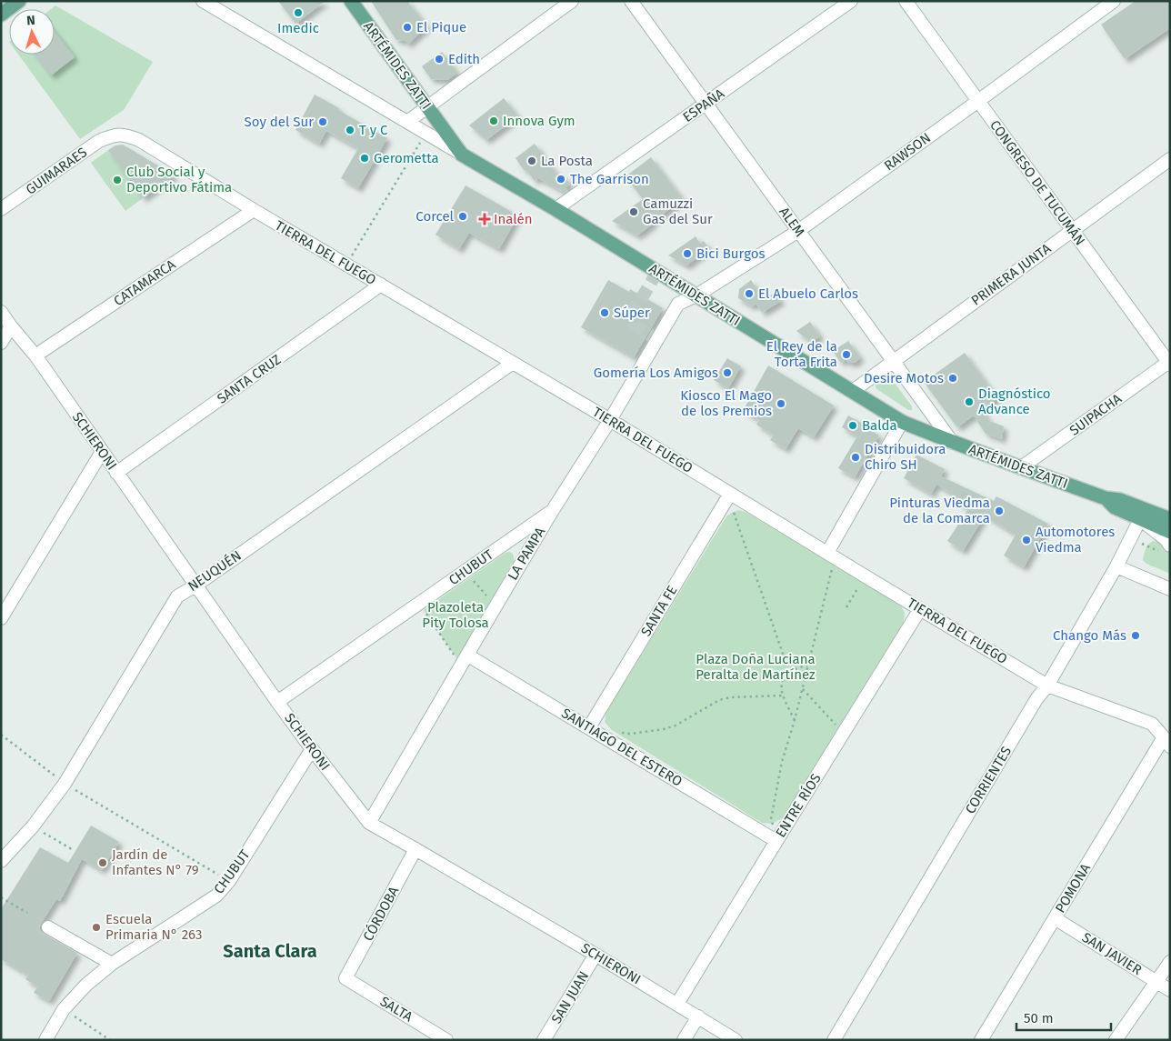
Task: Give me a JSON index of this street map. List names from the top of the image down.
{
  "streets": {
    "main road": ["ARTÉMIDES ZATTI"],
    "street": [
      "ESPAÑA",
      "RAWSON",
      "GUIMARAES",
      "CONGRESO DE TUCUMÁN",
      "ALEM",
      "TIERRA DEL FUEGO",
      "PRIMERA JUNTA",
      "CATAMARCA",
      "SANTA CRUZ",
      "SUIPACHA",
      "SCHIERONI",
      "LA PAMPA",
      "CHUBUT",
      "NEUQUÉN",
      "SANTA FE",
      "SANTIAGO DEL ESTERO",
      "CORRIENTES",
      "ENTRE RÍOS",
      "POMONA",
      "CÓRDOBA",
      "SAN JAVIER",
      "SAN JUAN",
      "SALTA"
    ]
  },
  "crossings": [
    ["ARTÉMIDES ZATTI", "ESPAÑA"],
    ["ARTÉMIDES ZATTI", "RAWSON"],
    ["ARTÉMIDES ZATTI", "ALEM"],
    ["ARTÉMIDES ZATTI", "PRIMERA JUNTA"],
    ["ARTÉMIDES ZATTI", "SUIPACHA"],
    ["ARTÉMIDES ZATTI", "LA PAMPA"],
    ["ARTÉMIDES ZATTI", "CORRIENTES"],
    ["ESPAÑA", "ALEM"],
    ["RAWSON", "CONGRESO DE TUCUMÁN"],
    ["RAWSON", "ALEM"],
    ["RAWSON", "LA PAMPA"],
    ["GUIMARAES", "TIERRA DEL FUEGO"],
    ["CONGRESO DE TUCUMÁN", "PRIMERA JUNTA"],
    ["CONGRESO DE TUCUMÁN", "SUIPACHA"],
    ["ALEM", "PRIMERA JUNTA"],
    ["TIERRA DEL FUEGO", "CATAMARCA"],
    ["TIERRA DEL FUEGO", "SANTA CRUZ"],
    ["TIERRA DEL FUEGO", "LA PAMPA"],
    ["TIERRA DEL FUEGO", "NEUQUÉN"],
    ["TIERRA DEL FUEGO", "SANTA FE"],
    ["TIERRA DEL FUEGO", "CORRIENTES"],
    ["TIERRA DEL FUEGO", "ENTRE RÍOS"],
    ["TIERRA DEL FUEGO", "POMONA"],
    ["CATAMARCA", "SCHIERONI"],
    ["SANTA CRUZ", "SCHIERONI"],
    ["SCHIERONI", "LA PAMPA"],
    ["SCHIERONI", "CHUBUT"],
    ["SCHIERONI", "NEUQUÉN"],
    ["SCHIERONI", "ENTRE RÍOS"],
    ["SCHIERONI", "CÓRDOBA"],
    ["SCHIERONI", "SAN JUAN"],
    ["LA PAMPA", "CHUBUT"],
    ["LA PAMPA", "SANTIAGO DEL ESTERO"],
    ["SANTA FE", "SANTIAGO DEL ESTERO"],
    ["SANTIAGO DEL ESTERO", "ENTRE RÍOS"],
    ["POMONA", "SAN JAVIER"],
    ["CÓRDOBA", "SALTA"]
  ],
  "districts": ["Santa Clara"],
  "parks": ["Plazoleta Pity Tolosa", "Plaza Doña Luciana Peralta de Martínez"],
  "places": {
    "other": [
      "Imedic",
      "El Pique",
      "Edith",
      "Innova Gym",
      "Soy del Sur",
      "T y C",
      "Gerometta",
      "La Posta",
      "The Garrison",
      "Club Social y Deportivo Fátima",
      "Camuzzi Gas del Sur",
      "Corcel",
      "Bici Burgos",
      "El Abuelo Carlos",
      "Súper",
      "El Rey de la Torta Frita",
      "Gomería Los Amigos",
      "Desire Motos",
      "Diagnóstico Advance",
      "Kiosco El Mago de los Premios",
      "Balda",
      "Distribuidora Chiro SH",
      "Pinturas Viedma de la Comarca",
      "Automotores Viedma",
      "Chango Más",
      "Jardín de Infantes N° 79",
      "Escuela Primaria N° 263"
    ],
    "health": ["Inalén"]
  },
  "scale_bar": "50 m",
  "north": "top"
}
